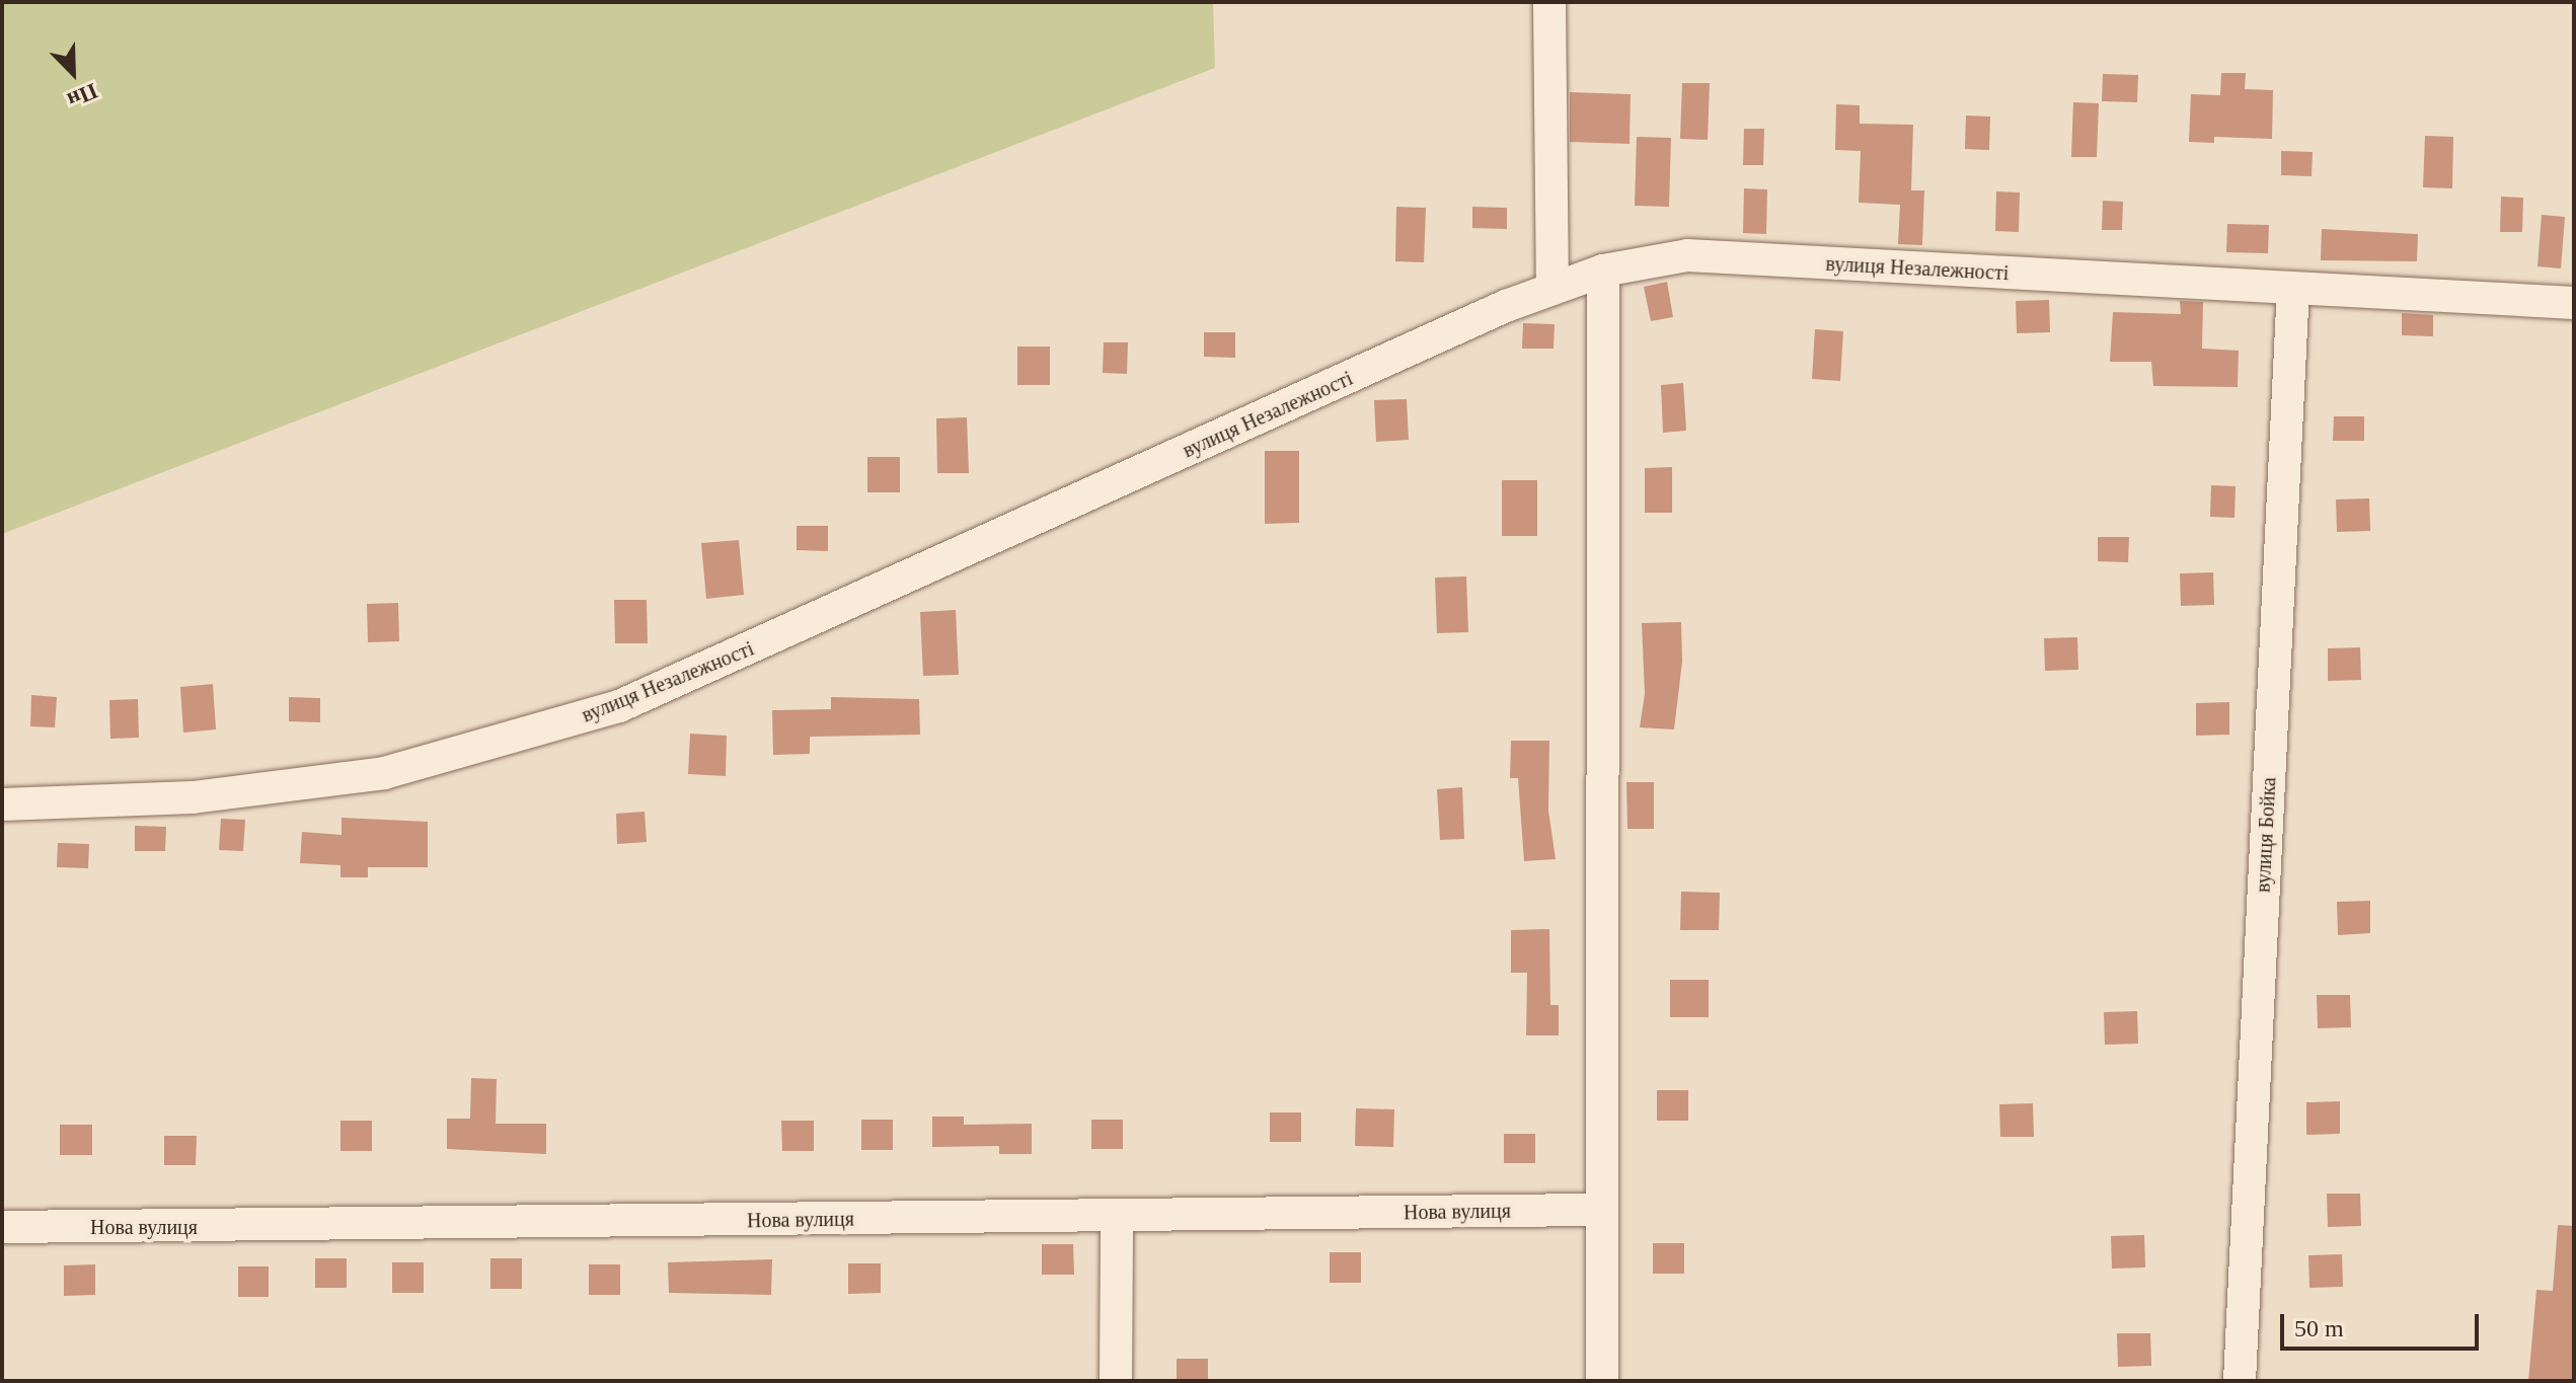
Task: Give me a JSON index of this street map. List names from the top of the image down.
{
  "streets": {
    "street": ["вулиця Незалежності", "вулиця Бойка", "Нова вулиця"]
  },
  "crossings": [
    ["вулиця Незалежності", "вулиця Бойка"]
  ],
  "scale_bar": "50 m",
  "north": "bottom right"
}
